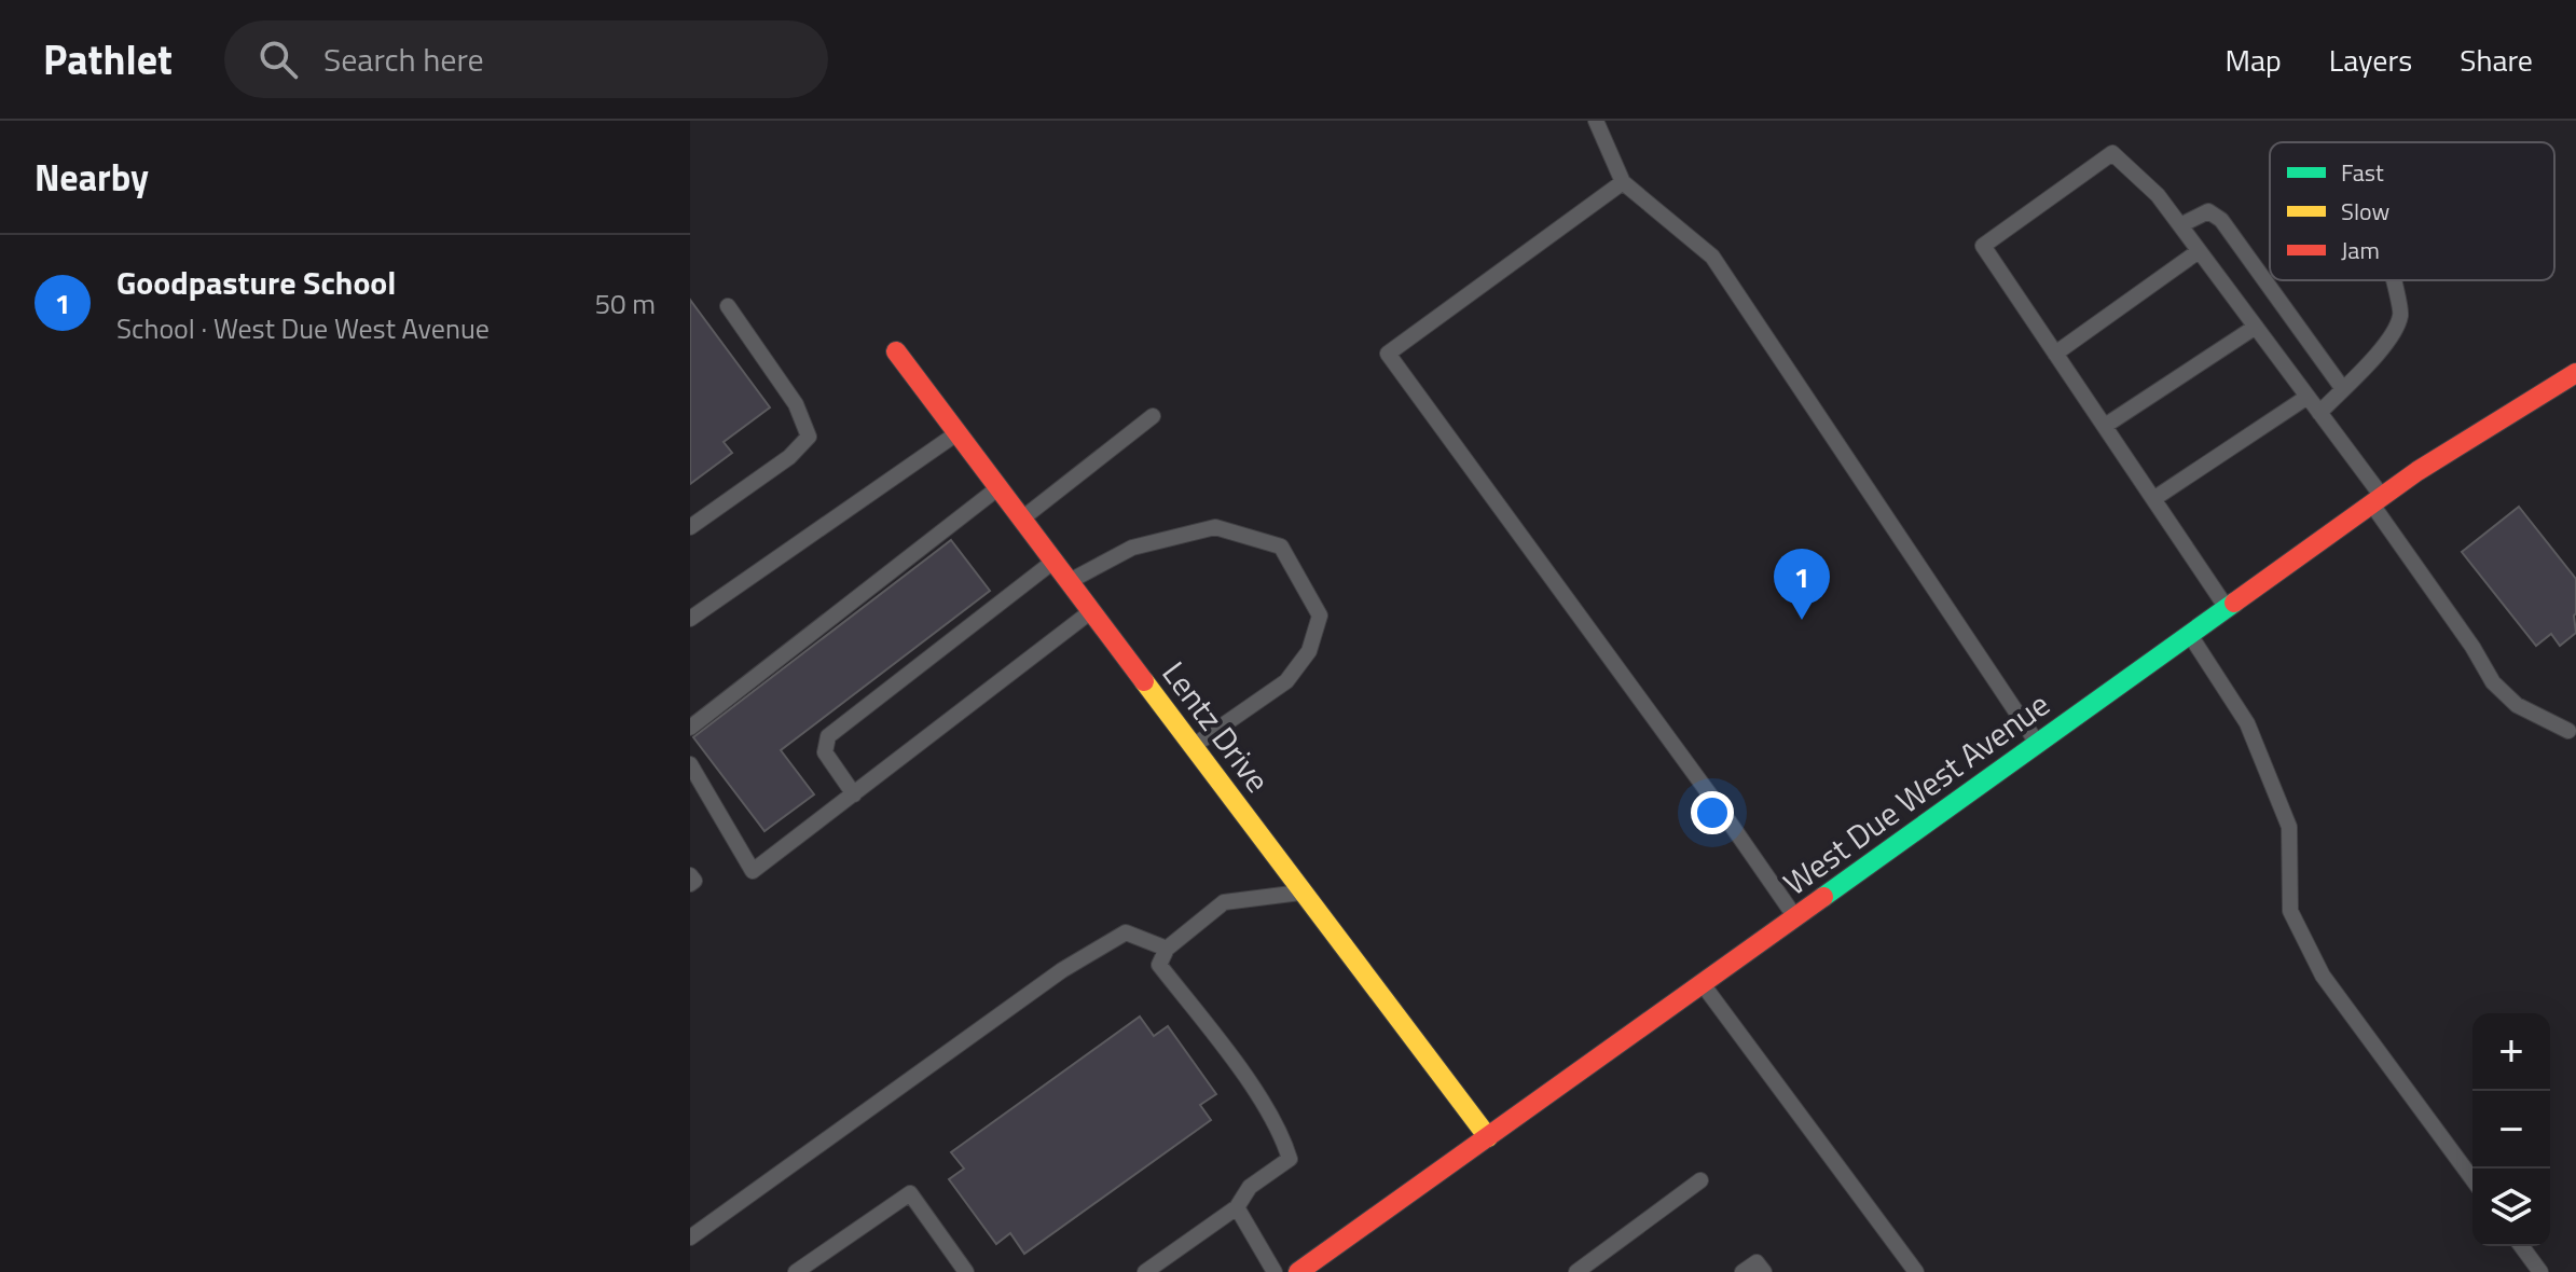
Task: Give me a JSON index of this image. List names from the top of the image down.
{
  "streets": {
    "main road": ["Lentz Drive", "West Due West Avenue"]
  },
  "crossings": [
    ["Lentz Drive", "West Due West Avenue"]
  ],
  "legend": ["Fast", "Slow", "Jam"],
  "page": {
    "header": "Pathlet",
    "search": "Search here",
    "nav": ["Map", "Layers", "Share"],
    "heading": "Nearby",
    "list": [
      {
        "mark": "1",
        "name": "Goodpasture School",
        "note": "School · West Due West Avenue",
        "value": "50 m"
      }
    ],
    "pins": "1",
    "map_buttons": ["+", "−"]
  }
}
